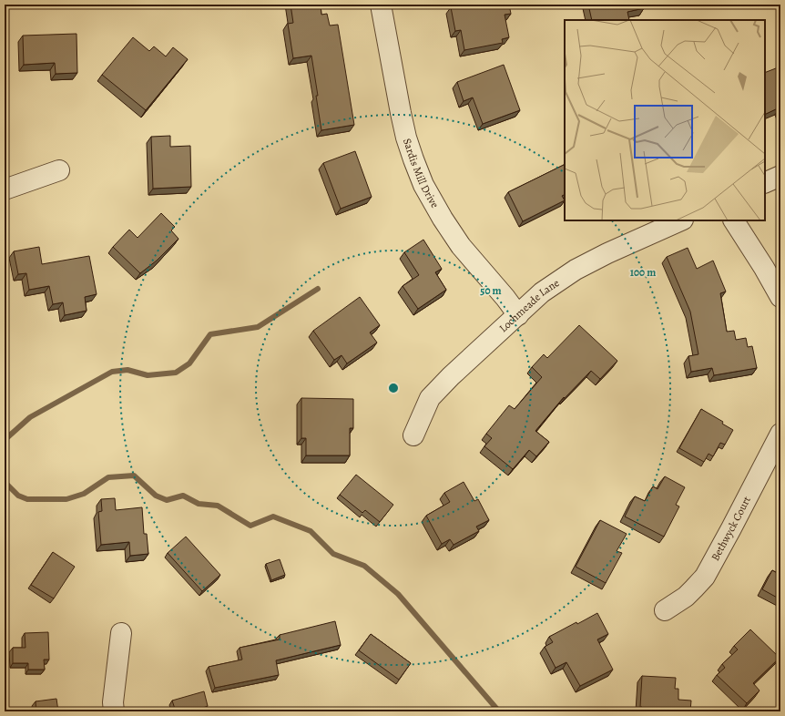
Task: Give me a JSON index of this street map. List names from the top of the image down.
{
  "streets": {
    "street": ["Sardis Mill Drive", "Lochmeade Lane", "Bethwyck Court"]
  },
  "crossings": [
    ["Sardis Mill Drive", "Lochmeade Lane"]
  ],
  "rings": ["100 m", "50 m"]
}
